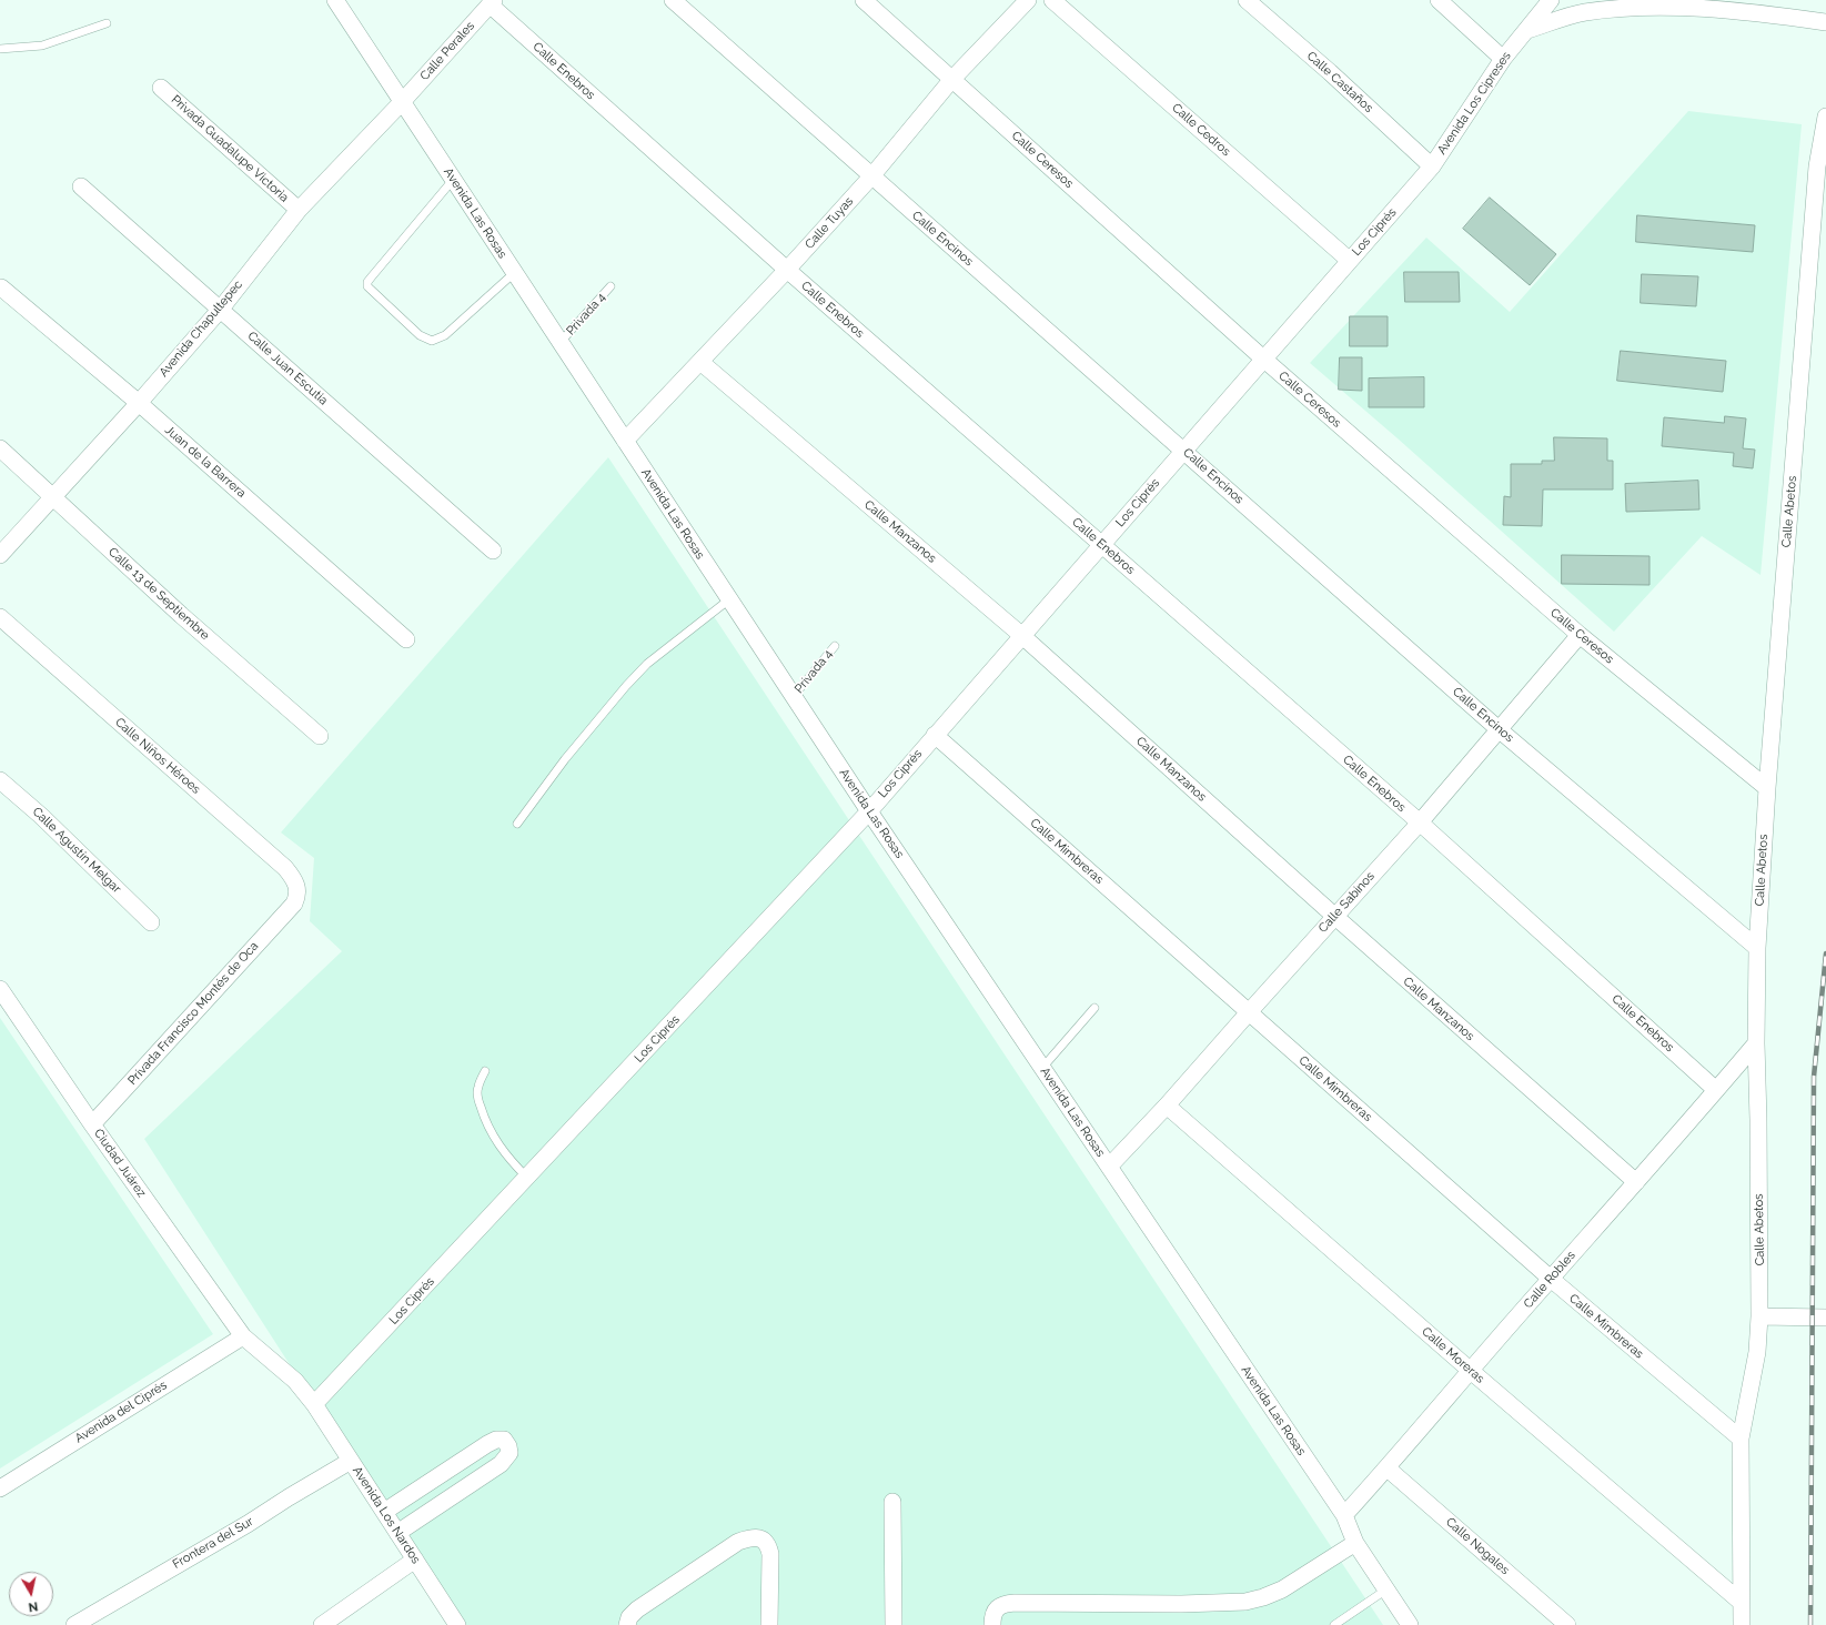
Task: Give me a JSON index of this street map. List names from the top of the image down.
{
  "streets": {
    "street": [
      "Calle Perales",
      "Calle Enebros",
      "Calle Castaños",
      "Avenida Los Cipreses",
      "Calle Cedros",
      "Privada Guadalupe Victoria",
      "Calle Ceresos",
      "Avenida Las Rosas",
      "Calle Tuyas",
      "Los Ciprés",
      "Calle Encinos",
      "Avenida Chapultepec",
      "Calle Juan Escutia",
      "Juan de la Barrera",
      "Calle Abetos",
      "Calle Manzanos",
      "Calle 13 de Septiembre",
      "Calle Niños Héroes",
      "Calle Agustín Melgar",
      "Calle Mimbreras",
      "Calle Sabinos",
      "Privada Francisco Montés de Oca",
      "Ciudad Juárez",
      "Calle Robles",
      "Calle Moreras",
      "Avenida del Ciprés",
      "Avenida Los Nardos",
      "Frontera del Sur",
      "Calle Nogales"
    ],
    "lane": ["Privada 4"]
  },
  "crossings": [
    ["Calle Perales", "Calle Enebros"],
    ["Calle Perales", "Avenida Las Rosas"],
    ["Calle Perales", "Avenida Chapultepec"],
    ["Calle Enebros", "Calle Tuyas"],
    ["Calle Enebros", "Los Ciprés"],
    ["Calle Enebros", "Calle Sabinos"],
    ["Calle Enebros", "Calle Robles"],
    ["Calle Castaños", "Avenida Los Cipreses"],
    ["Calle Castaños", "Los Ciprés"],
    ["Avenida Los Cipreses", "Los Ciprés"],
    ["Calle Cedros", "Los Ciprés"],
    ["Privada Guadalupe Victoria", "Avenida Chapultepec"],
    ["Calle Ceresos", "Calle Tuyas"],
    ["Calle Ceresos", "Los Ciprés"],
    ["Calle Ceresos", "Calle Abetos"],
    ["Calle Ceresos", "Calle Sabinos"],
    ["Avenida Las Rosas", "Calle Tuyas"],
    ["Avenida Las Rosas", "Los Ciprés"],
    ["Avenida Las Rosas", "Privada 4"],
    ["Avenida Las Rosas", "Avenida Chapultepec"],
    ["Avenida Las Rosas", "Calle Sabinos"],
    ["Avenida Las Rosas", "Calle Robles"],
    ["Calle Tuyas", "Calle Encinos"],
    ["Calle Tuyas", "Calle Manzanos"],
    ["Los Ciprés", "Calle Encinos"],
    ["Los Ciprés", "Calle Manzanos"],
    ["Los Ciprés", "Calle Mimbreras"],
    ["Los Ciprés", "Ciudad Juárez"],
    ["Los Ciprés", "Avenida Los Nardos"],
    ["Calle Encinos", "Calle Abetos"],
    ["Calle Encinos", "Calle Sabinos"],
    ["Avenida Chapultepec", "Calle Juan Escutia"],
    ["Avenida Chapultepec", "Juan de la Barrera"],
    ["Avenida Chapultepec", "Calle 13 de Septiembre"],
    ["Calle Abetos", "Calle Mimbreras"],
    ["Calle Abetos", "Calle Robles"],
    ["Calle Abetos", "Calle Moreras"],
    ["Calle Manzanos", "Calle Sabinos"],
    ["Calle Manzanos", "Calle Robles"],
    ["Calle Niños Héroes", "Privada Francisco Montés de Oca"],
    ["Calle Mimbreras", "Calle Sabinos"],
    ["Calle Mimbreras", "Calle Robles"],
    ["Calle Sabinos", "Calle Moreras"],
    ["Privada Francisco Montés de Oca", "Ciudad Juárez"],
    ["Ciudad Juárez", "Avenida del Ciprés"],
    ["Ciudad Juárez", "Avenida Los Nardos"],
    ["Calle Robles", "Calle Moreras"],
    ["Calle Robles", "Calle Nogales"],
    ["Avenida Los Nardos", "Frontera del Sur"]
  ],
  "north": "bottom"
}
